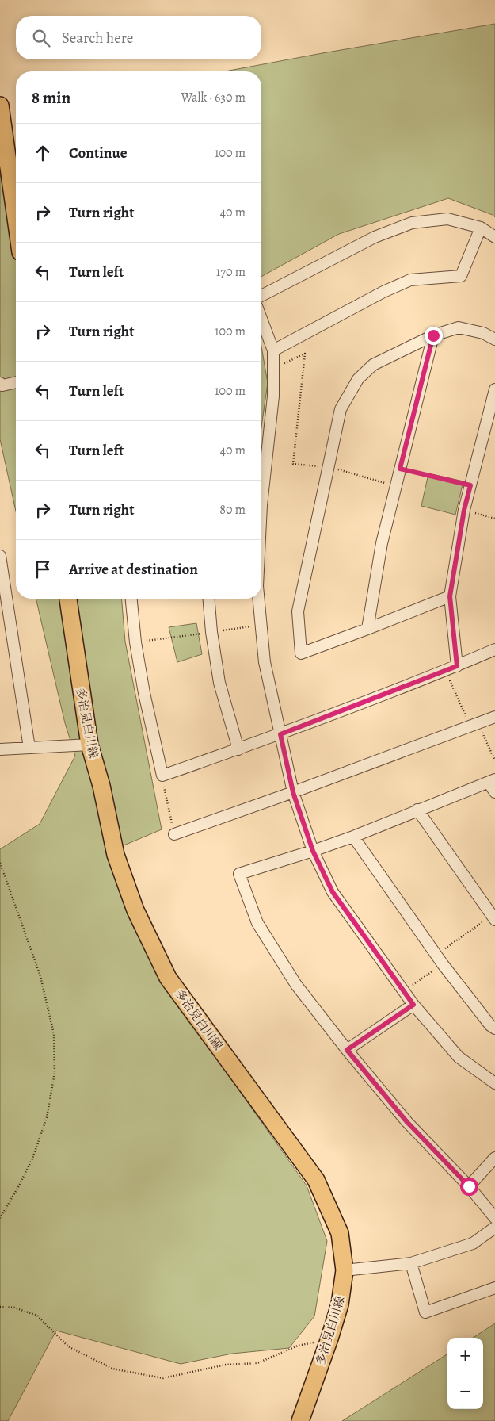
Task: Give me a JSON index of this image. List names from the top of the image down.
{
  "streets": {
    "main road": ["多治見白川線"]
  },
  "page": {
    "search": "Search here",
    "heading": ["8 min", "Walk · 630 m"],
    "list": [
      ["Continue", "100 m"],
      ["Turn right", "40 m"],
      ["Turn left", "170 m"],
      ["Turn right", "100 m"],
      ["Turn left", "100 m"],
      ["Turn left", "40 m"],
      ["Turn right", "80 m"],
      "Arrive at destination"
    ],
    "map_buttons": ["+", "−"]
  }
}
